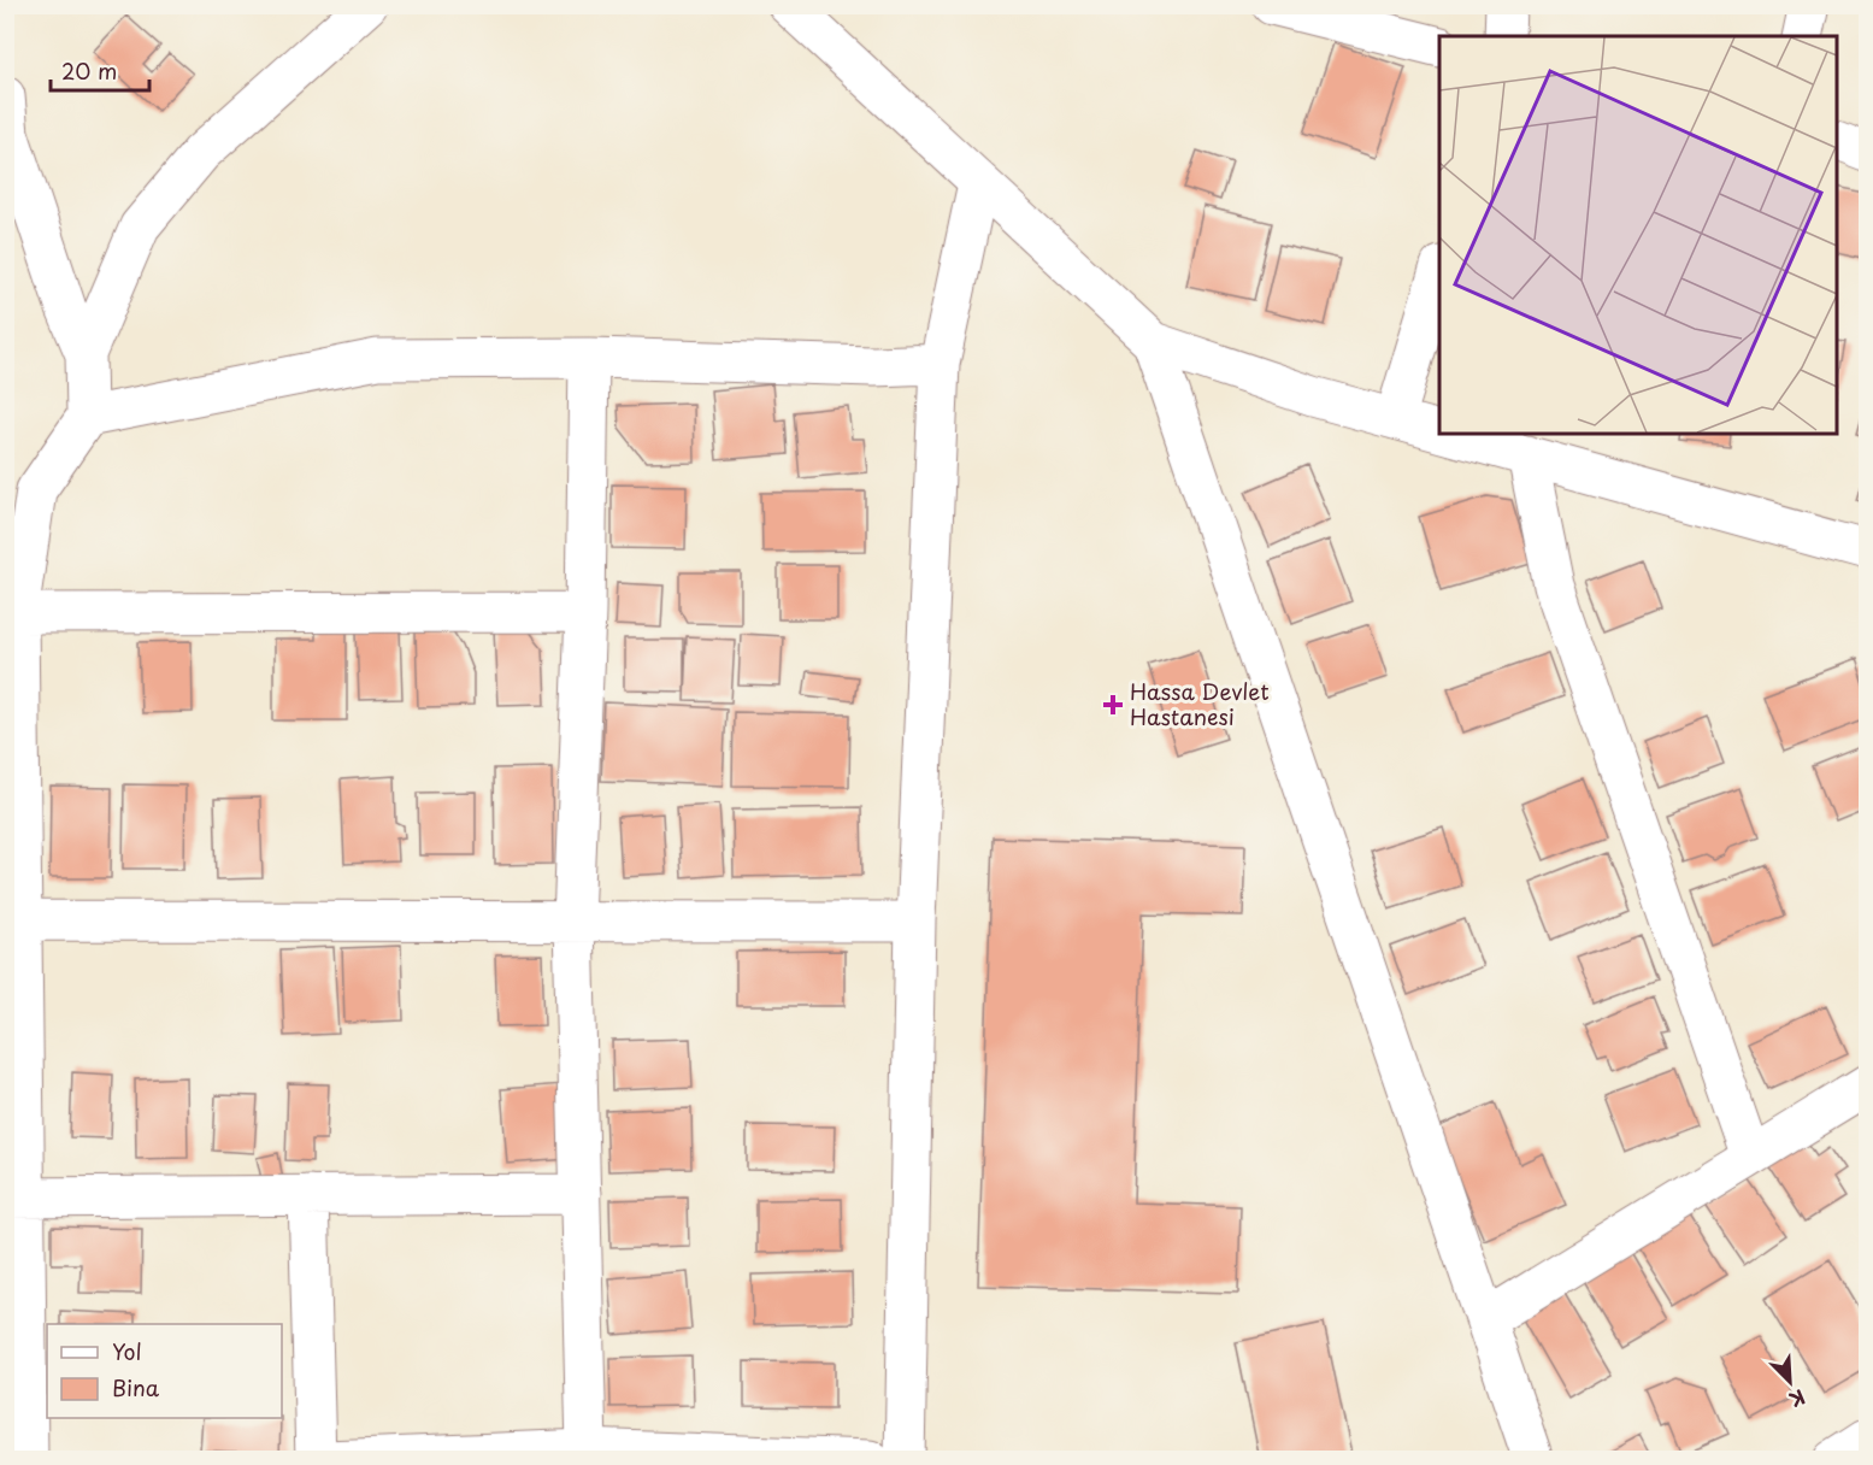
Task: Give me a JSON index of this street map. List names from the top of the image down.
{
  "places": {
    "health": ["Hassa Devlet Hastanesi"]
  },
  "legend": ["Yol", "Bina"],
  "scale_bar": "20 m",
  "north": "bottom right"
}
